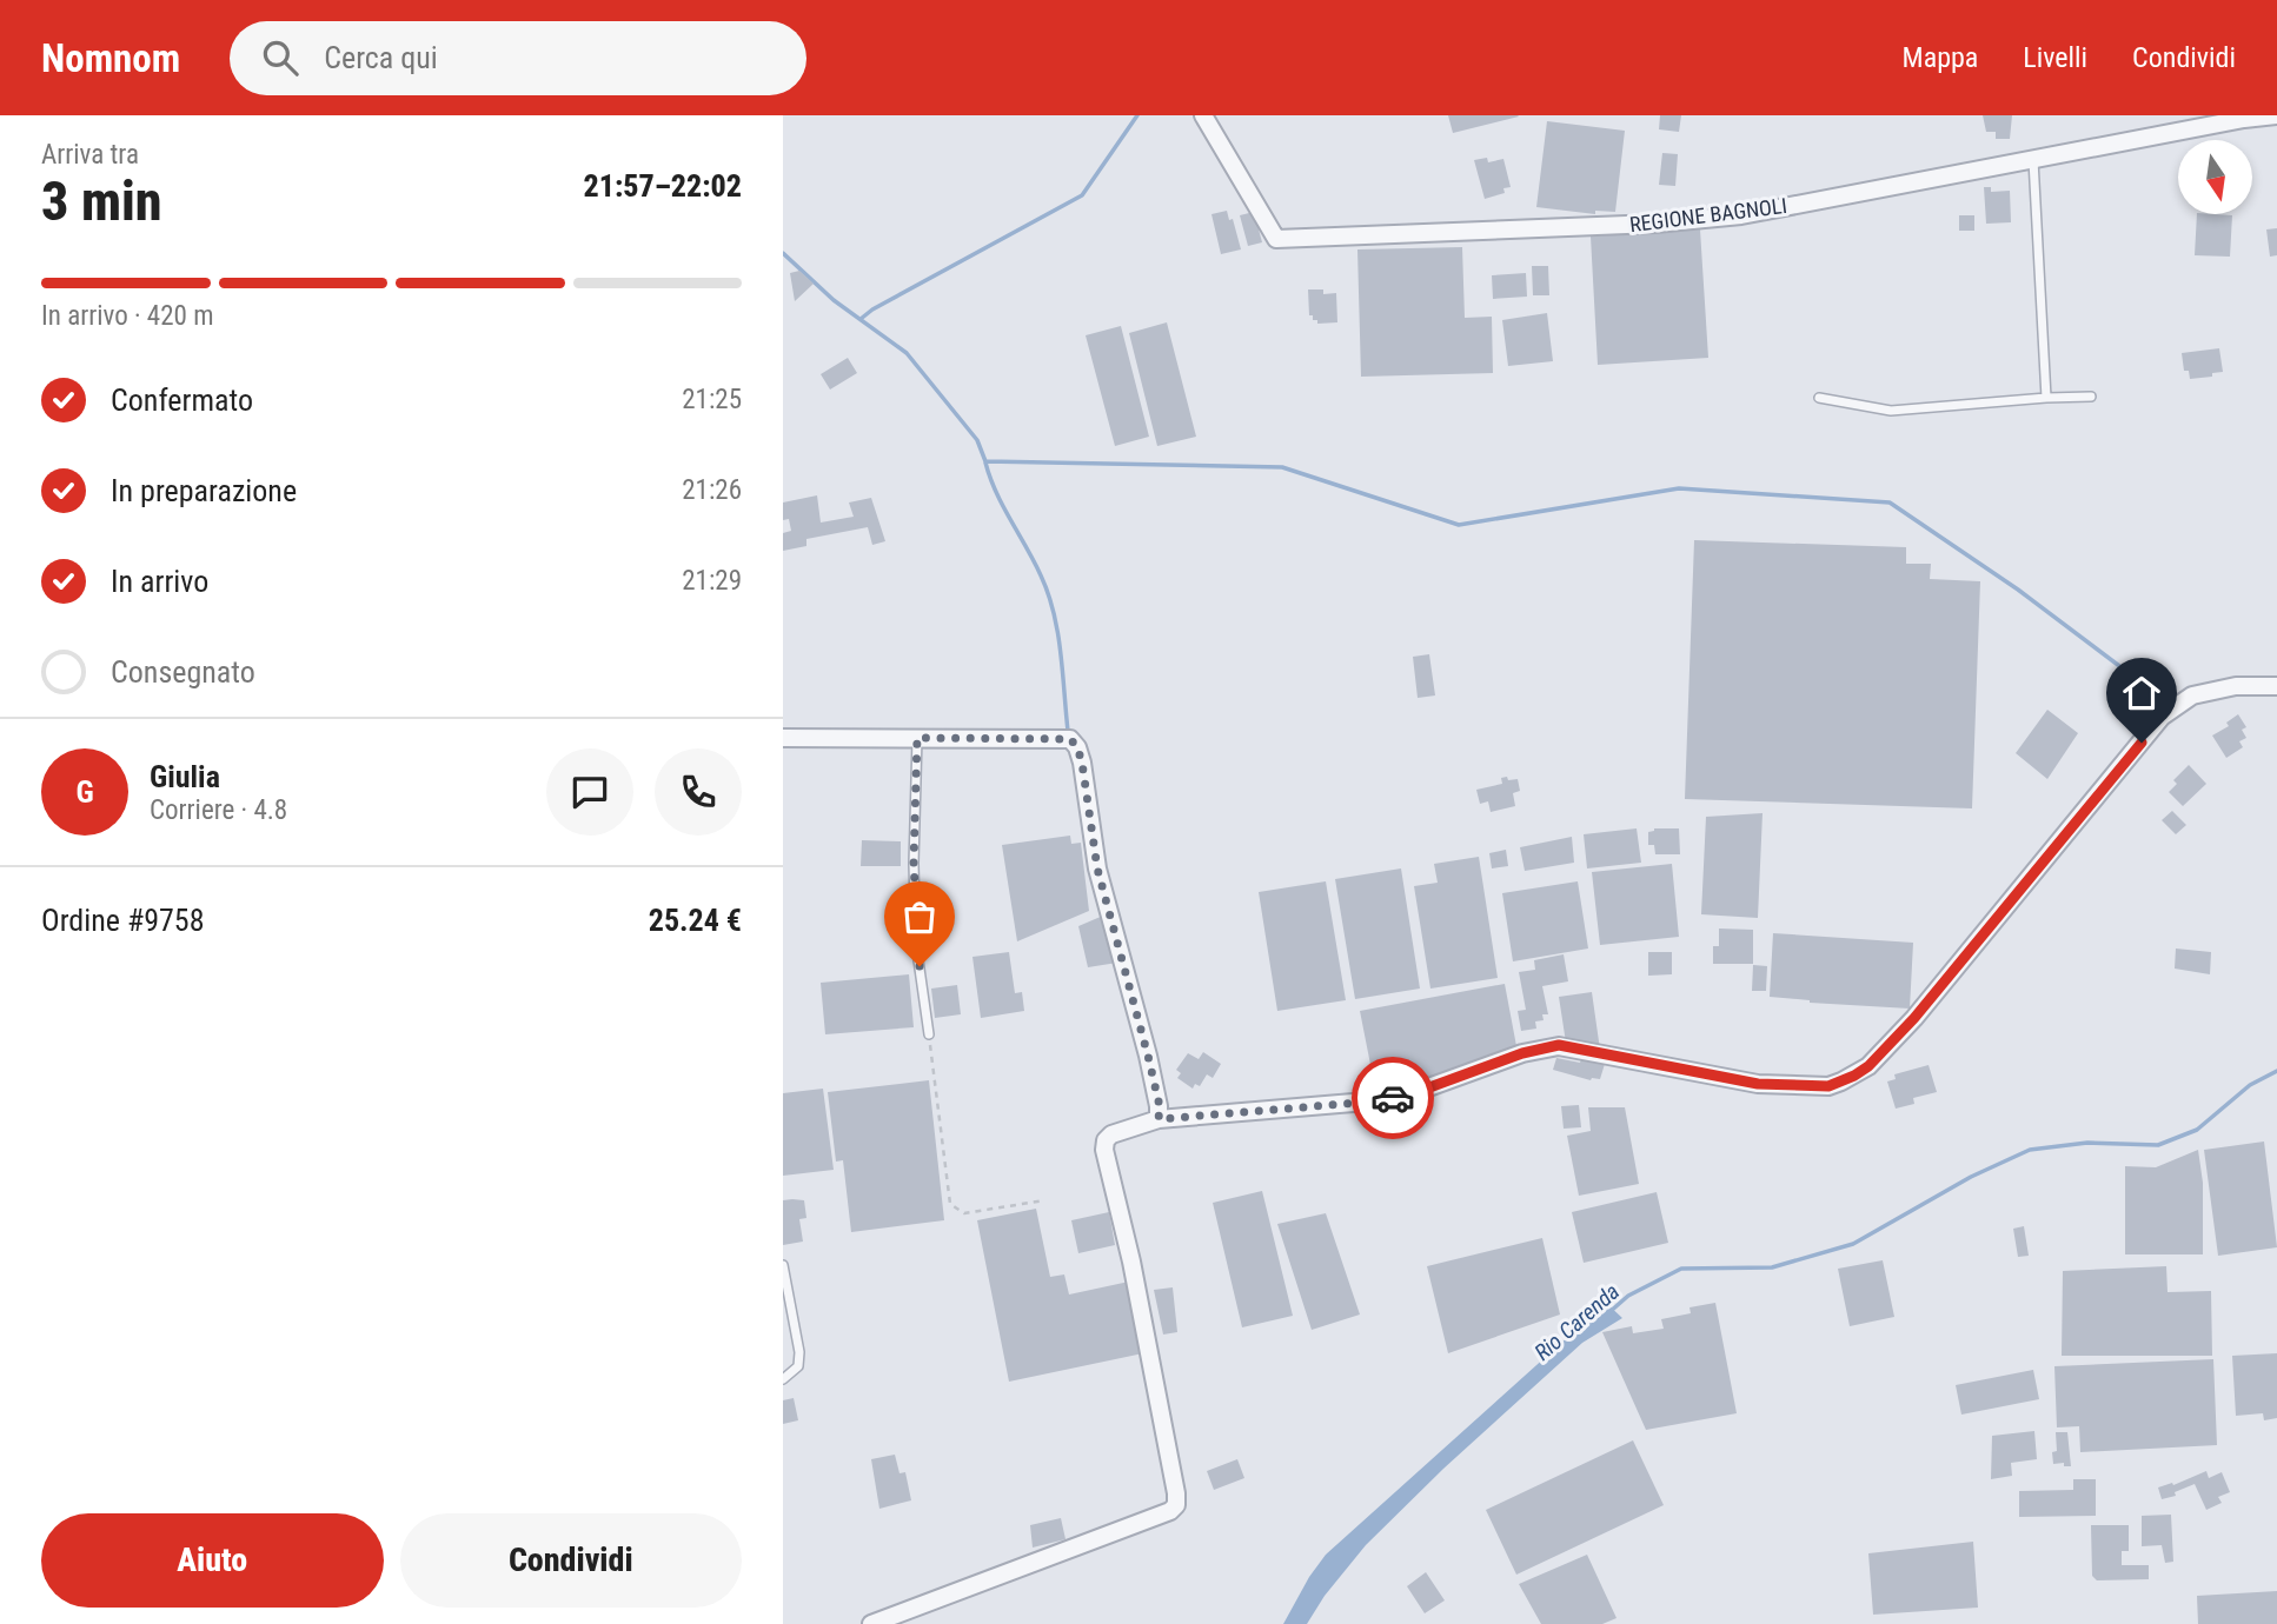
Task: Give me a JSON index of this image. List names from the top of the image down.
{
  "streets": {
    "street": ["REGIONE BAGNOLI"]
  },
  "water": ["Rio Carenda"],
  "north": "bottom",
  "page": {
    "header": "Nomnom",
    "search": "Cerca qui",
    "nav": ["Mappa", "Livelli", "Condividi"],
    "heading": ["3 min", "Arriva tra", "21:57–22:02"],
    "panel": [
      "Giulia",
      "Corriere · 4.8",
      "Ordine #9758",
      "25.24 €"
    ],
    "bar": "In arrivo · 420 m",
    "list": [
      ["Confermato", "21:25"],
      ["In preparazione", "21:26"],
      ["In arrivo", "21:29"],
      "Consegnato"
    ],
    "round": "G",
    "buttons": ["Aiuto", "Condividi"]
  }
}
